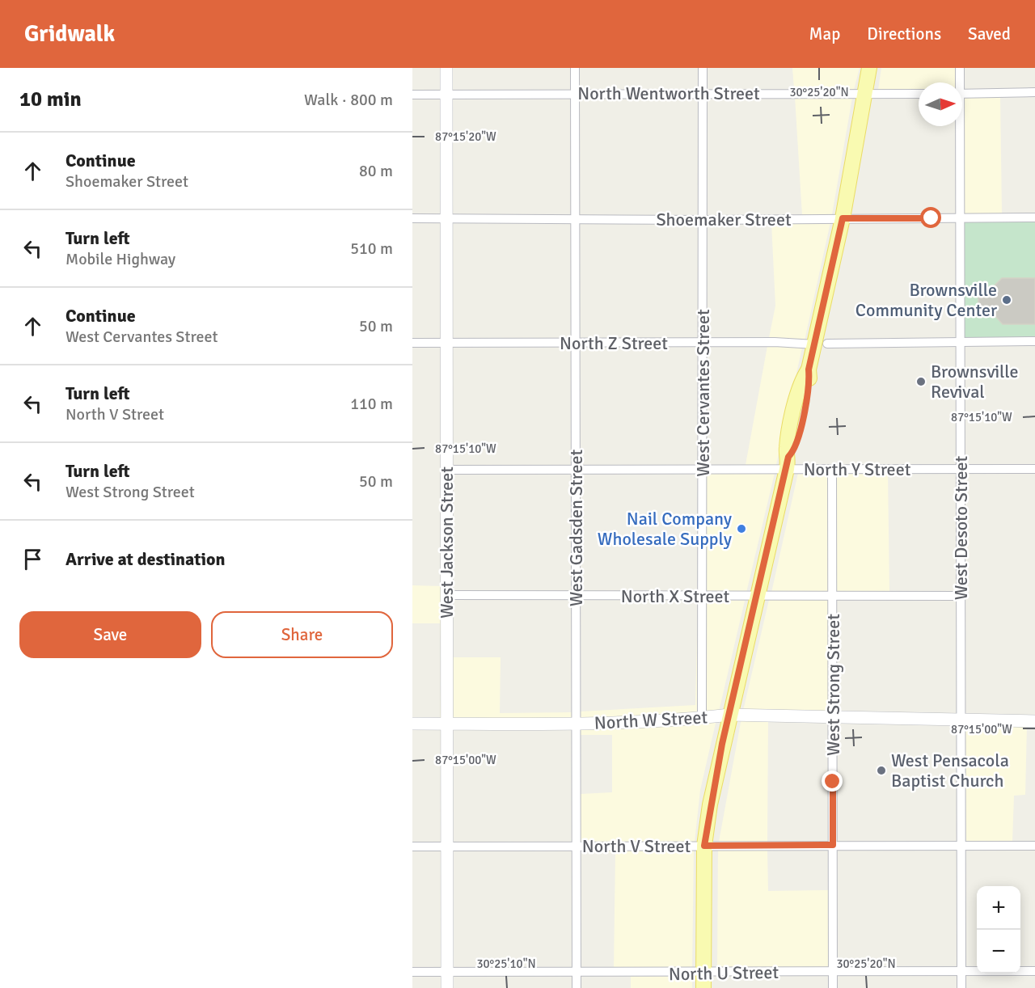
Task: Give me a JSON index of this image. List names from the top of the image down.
{
  "streets": {
    "street": [
      "North Wentworth Street",
      "Shoemaker Street",
      "North Z Street",
      "West Cervantes Street",
      "North Y Street",
      "West Gadsden Street",
      "West Desoto Street",
      "West Jackson Street",
      "North X Street",
      "West Strong Street",
      "North W Street",
      "North V Street",
      "North U Street"
    ]
  },
  "crossings": [
    ["North Wentworth Street", "West Cervantes Street"],
    ["North Wentworth Street", "West Gadsden Street"],
    ["North Wentworth Street", "West Jackson Street"],
    ["Shoemaker Street", "West Cervantes Street"],
    ["Shoemaker Street", "West Gadsden Street"],
    ["Shoemaker Street", "West Desoto Street"],
    ["Shoemaker Street", "West Jackson Street"],
    ["North Z Street", "West Cervantes Street"],
    ["North Z Street", "West Gadsden Street"],
    ["North Z Street", "West Desoto Street"],
    ["North Z Street", "West Jackson Street"],
    ["West Cervantes Street", "North Y Street"],
    ["West Cervantes Street", "North X Street"],
    ["West Cervantes Street", "North W Street"],
    ["North Y Street", "West Gadsden Street"],
    ["North Y Street", "West Desoto Street"],
    ["North Y Street", "West Jackson Street"],
    ["North Y Street", "West Strong Street"],
    ["West Gadsden Street", "North X Street"],
    ["West Gadsden Street", "North W Street"],
    ["West Gadsden Street", "North V Street"],
    ["West Gadsden Street", "North U Street"],
    ["West Desoto Street", "North X Street"],
    ["West Desoto Street", "North W Street"],
    ["West Desoto Street", "North V Street"],
    ["West Desoto Street", "North U Street"],
    ["West Jackson Street", "North X Street"],
    ["West Jackson Street", "North W Street"],
    ["West Jackson Street", "North V Street"],
    ["West Jackson Street", "North U Street"],
    ["North X Street", "West Strong Street"],
    ["West Strong Street", "North W Street"],
    ["West Strong Street", "North V Street"],
    ["West Strong Street", "North U Street"]
  ],
  "places": [
    "Brownsville Community Center",
    "Brownsville Revival",
    "Nail Company Wholesale Supply",
    "West Pensacola Baptist Church"
  ],
  "north": "right",
  "page": {
    "header": "Gridwalk",
    "nav": ["Map", "Directions", "Saved"],
    "heading": ["10 min", "Walk · 800 m"],
    "list": [
      ["Continue", "Shoemaker Street", "80 m"],
      ["Turn left", "Mobile Highway", "510 m"],
      ["Continue", "West Cervantes Street", "50 m"],
      ["Turn left", "North V Street", "110 m"],
      ["Turn left", "West Strong Street", "50 m"],
      "Arrive at destination"
    ],
    "buttons": ["Save", "Share"],
    "map_buttons": ["+", "−"]
  },
  "coordinates": [
    "30°25'20\"N",
    "87°15'20\"W",
    "87°15'10\"W",
    "87°15'00\"W",
    "30°25'10\"N"
  ]
}
